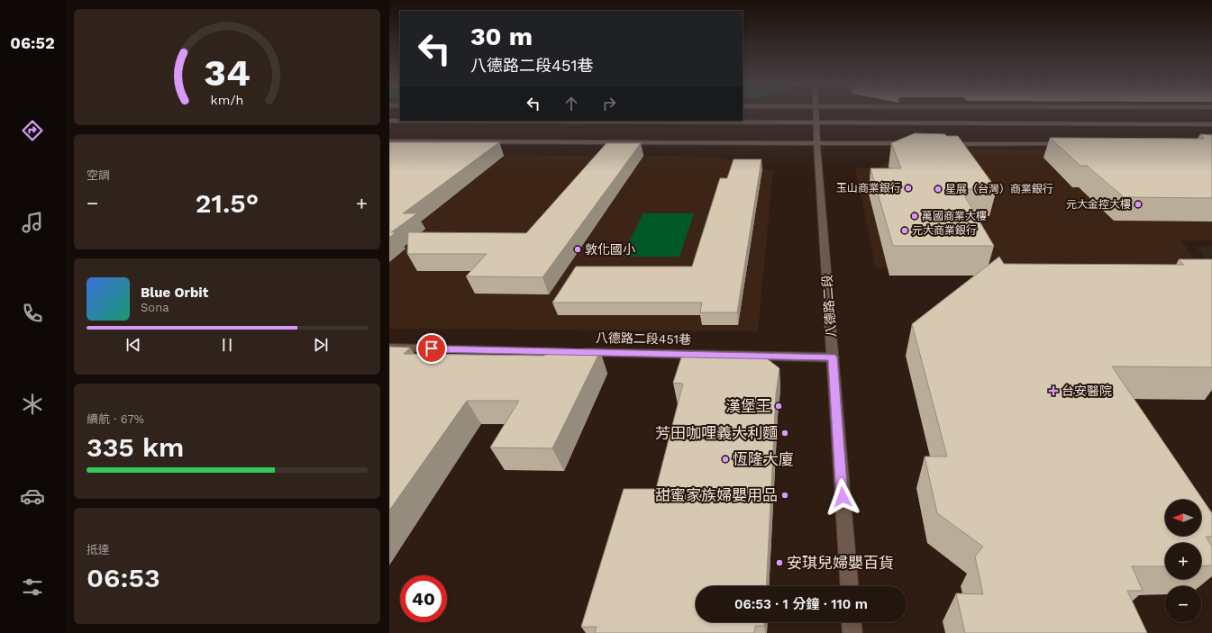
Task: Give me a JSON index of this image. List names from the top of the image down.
{
  "streets": {
    "main road": ["八德路二段", "八德路二段451巷"]
  },
  "crossings": [
    ["八德路二段", "八德路二段451巷"]
  ],
  "places": {
    "other": [
      "玉山商業銀行",
      "星展（台灣）商業銀行",
      "元大金控大樓",
      "萬國商業大樓",
      "元大商業銀行",
      "敦化國小",
      "漢堡王",
      "芳田咖哩義大利麵",
      "恆隆大廈",
      "甜蜜家族婦嬰用品",
      "安琪兒婦嬰百貨"
    ],
    "health": ["台安醫院"]
  },
  "north": "left",
  "page": {
    "tabs": "06:52",
    "turn": ["30 m", "八德路二段451巷"],
    "tile": [
      "空調",
      ["續航 · 67%", "335 km"],
      ["抵達", "06:53"]
    ],
    "heat": ["−", "21.5°", "+"],
    "song": ["Blue Orbit", "Sona"],
    "map_buttons": ["+", "−"],
    "limit": "40",
    "trip": "06:53 · 1 分鐘 · 110 m",
    "gauge": ["34", "km/h"]
  }
}
